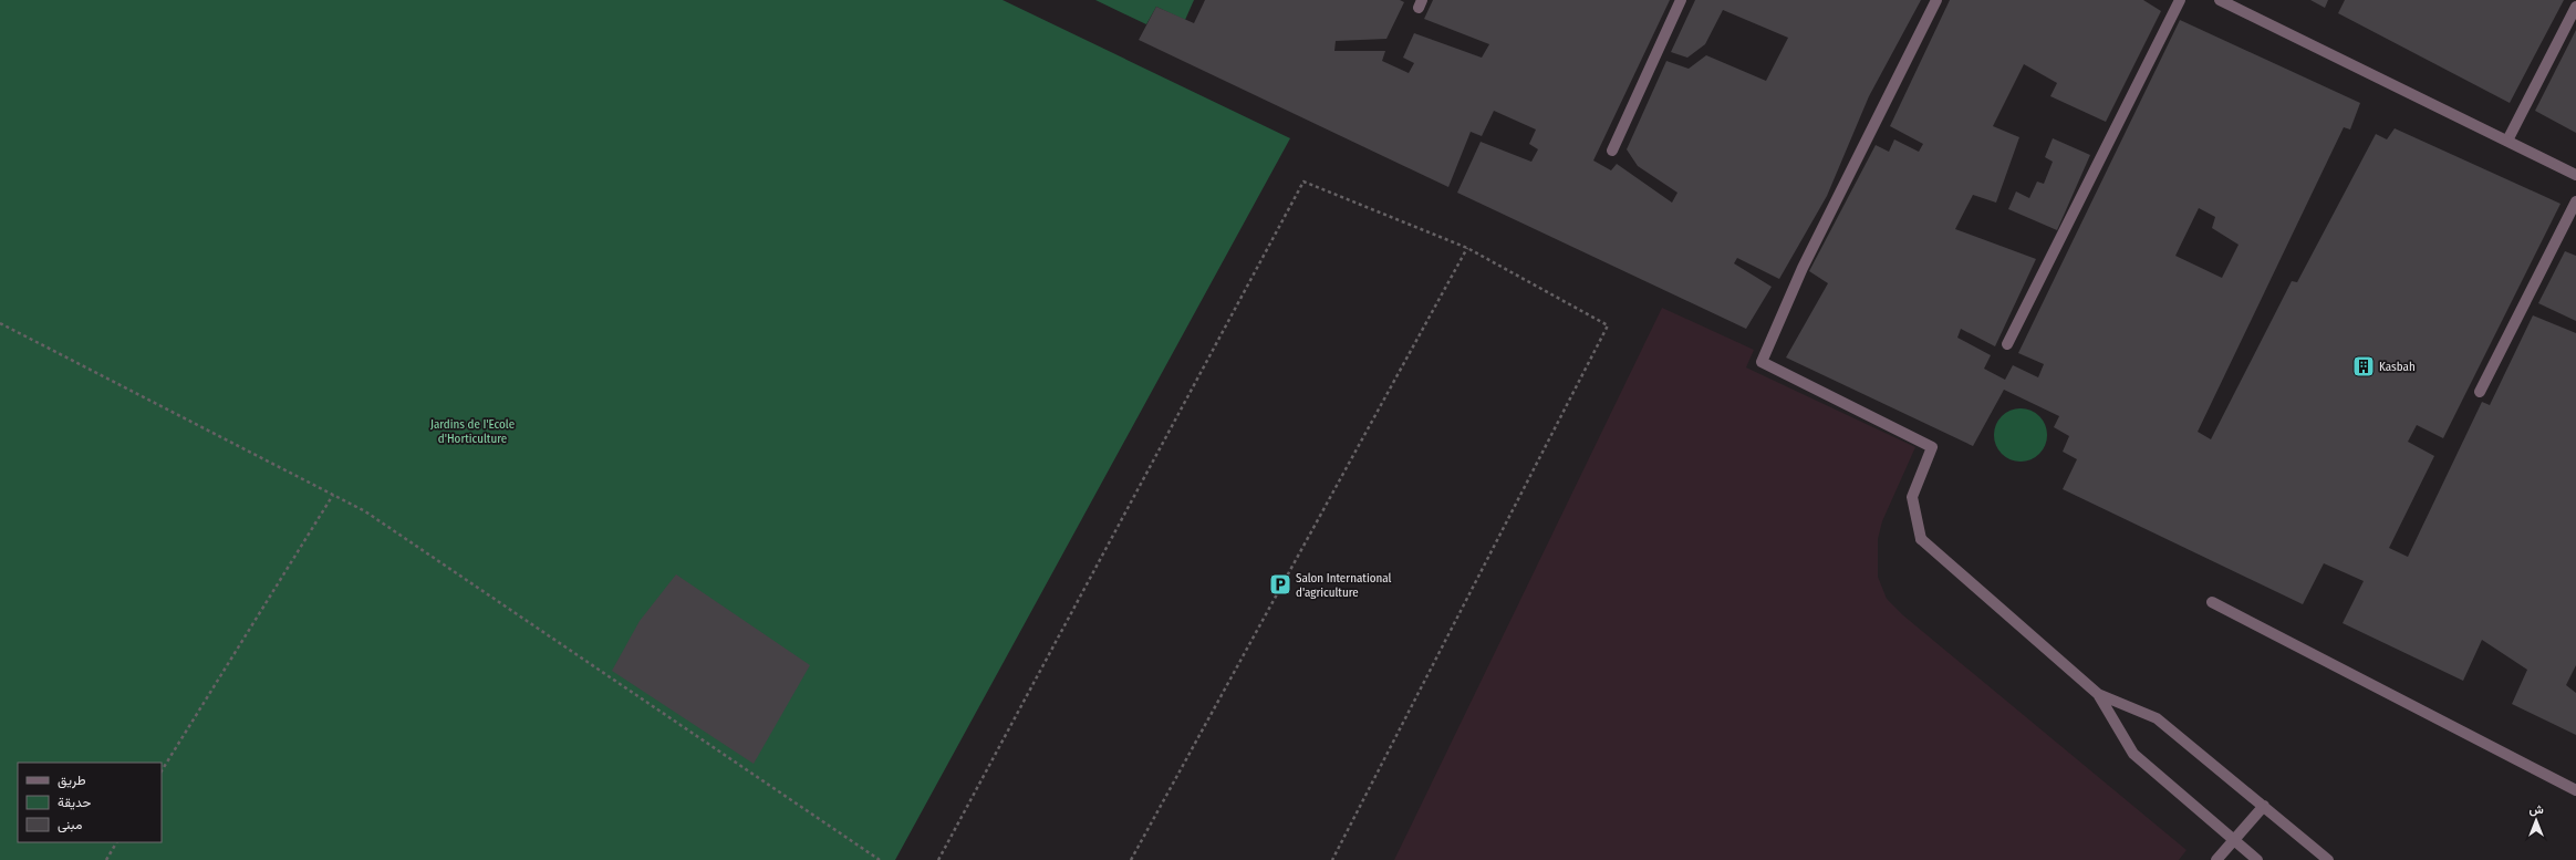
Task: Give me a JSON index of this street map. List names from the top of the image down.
{
  "parks": ["Jardins de I'Ecole d'Horticulture"],
  "places": {
    "building": ["Kasbah"],
    "parking": ["Salon International d'agriculture"]
  },
  "legend": ["طريق", "حديقة", "مبنى"],
  "north": "top"
}
